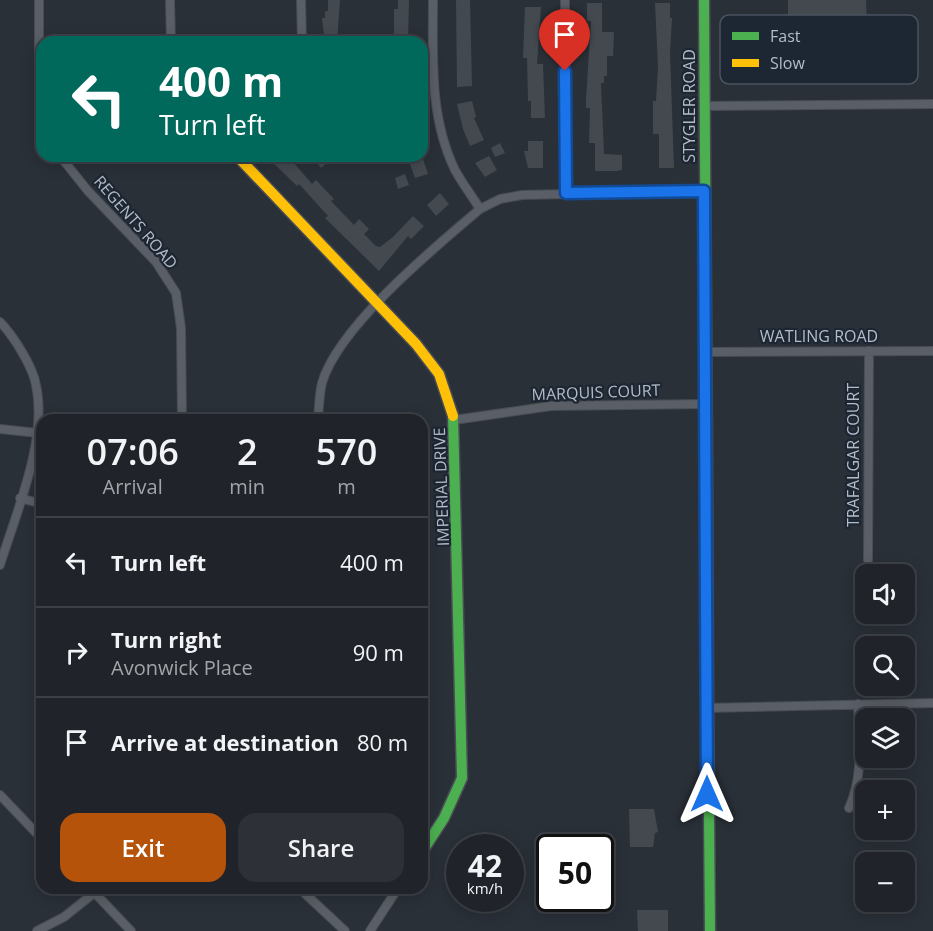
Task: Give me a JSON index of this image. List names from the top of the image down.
{
  "streets": {
    "main road": ["STYGLER ROAD", "IMPERIAL DRIVE"],
    "street": [
      "REGENTS ROAD",
      "WATLING ROAD",
      "MARQUIS COURT",
      "TRAFALGAR COURT"
    ]
  },
  "crossings": [
    ["STYGLER ROAD", "WATLING ROAD"],
    ["STYGLER ROAD", "MARQUIS COURT"],
    ["WATLING ROAD", "TRAFALGAR COURT"],
    ["MARQUIS COURT", "IMPERIAL DRIVE"]
  ],
  "legend": ["Fast", "Slow"],
  "page": {
    "turn": ["400 m", "Turn left"],
    "eta": [
      "07:06",
      "Arrival",
      "2",
      "min",
      "570",
      "m"
    ],
    "list": [
      {
        "name": "Turn left",
        "value": "400 m"
      },
      {
        "name": "Turn right",
        "note": "Avonwick Place",
        "value": "90 m"
      },
      {
        "name": "Arrive at destination",
        "value": "80 m"
      }
    ],
    "map_buttons": ["+", "−"],
    "buttons": ["Exit", "Share"],
    "speed": "42 km/h",
    "limit": "50"
  }
}
